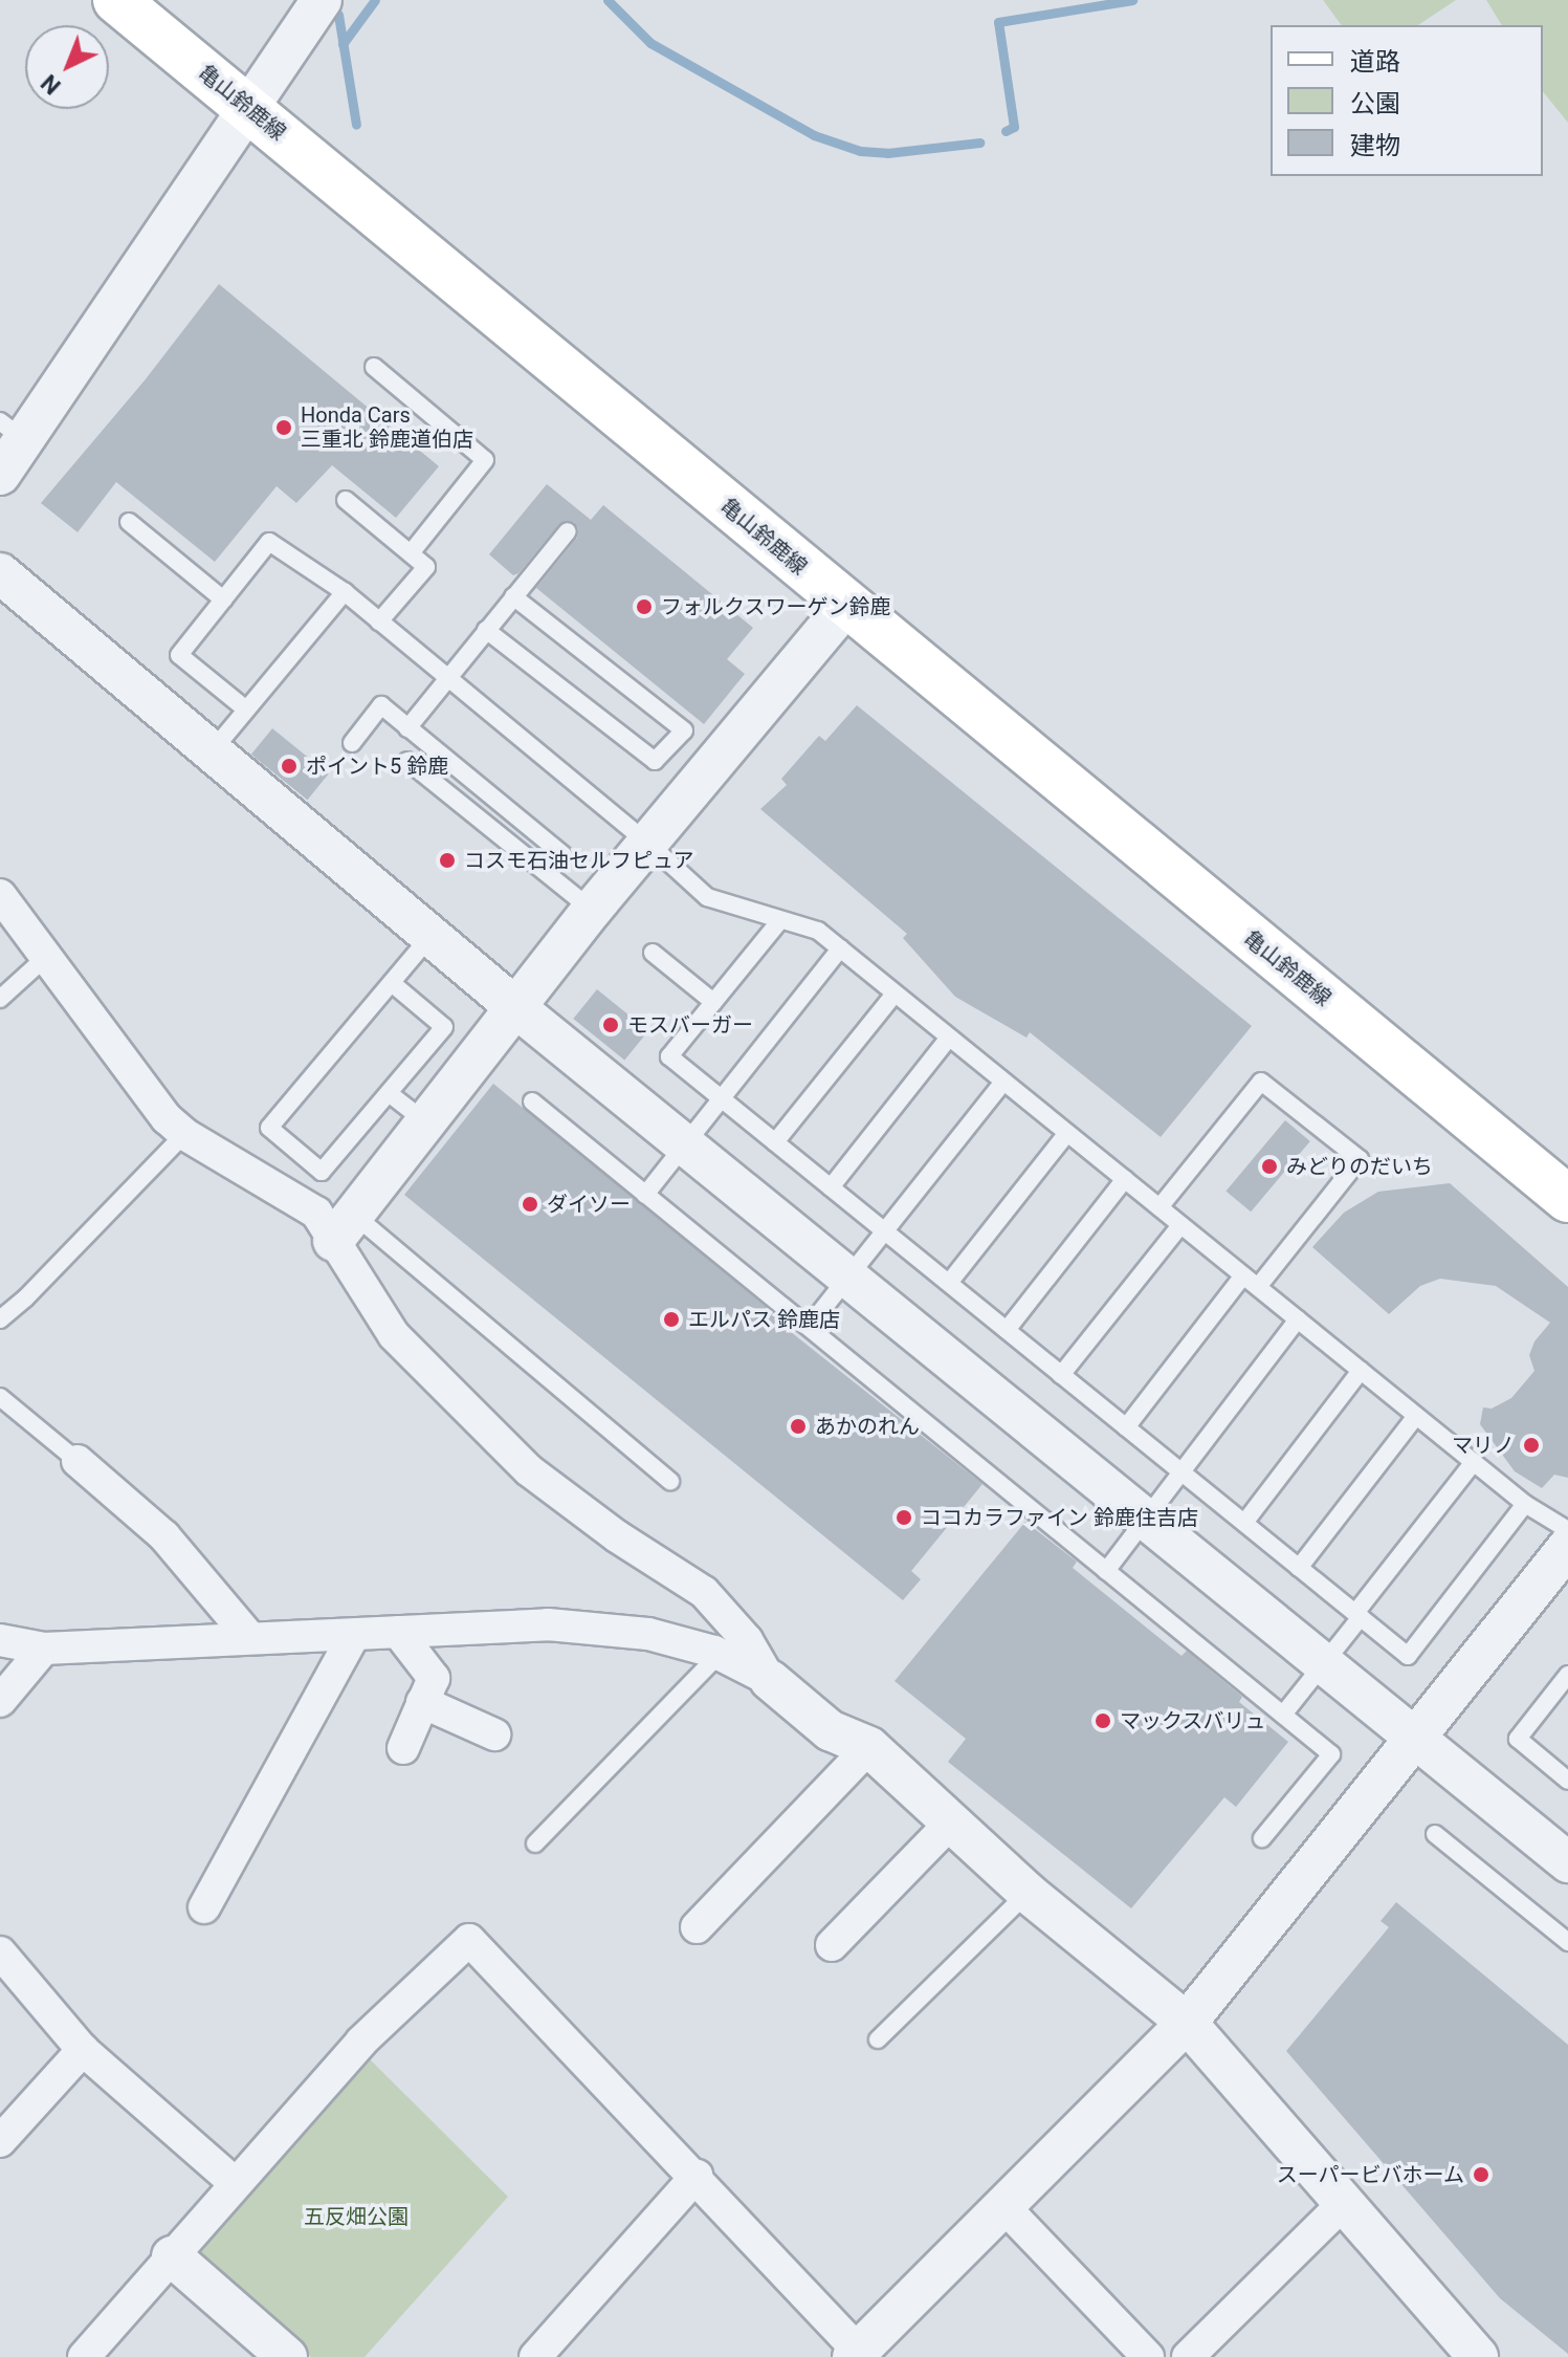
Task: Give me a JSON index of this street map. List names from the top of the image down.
{
  "streets": {
    "main road": ["亀山鈴鹿線"]
  },
  "parks": ["五反畑公園"],
  "places": [
    "Honda Cars 三重北 鈴鹿道伯店",
    "フォルクスワーゲン鈴鹿",
    "ポイント5 鈴鹿",
    "コスモ石油セルフピュア",
    "モスバーガー",
    "みどりのだいち",
    "ダイソー",
    "エルパス 鈴鹿店",
    "あかのれん",
    "マリノ",
    "ココカラファイン 鈴鹿住吉店",
    "マックスバリュ",
    "スーパービバホーム"
  ],
  "legend": ["道路", "公園", "建物"],
  "north": "bottom left"
}
